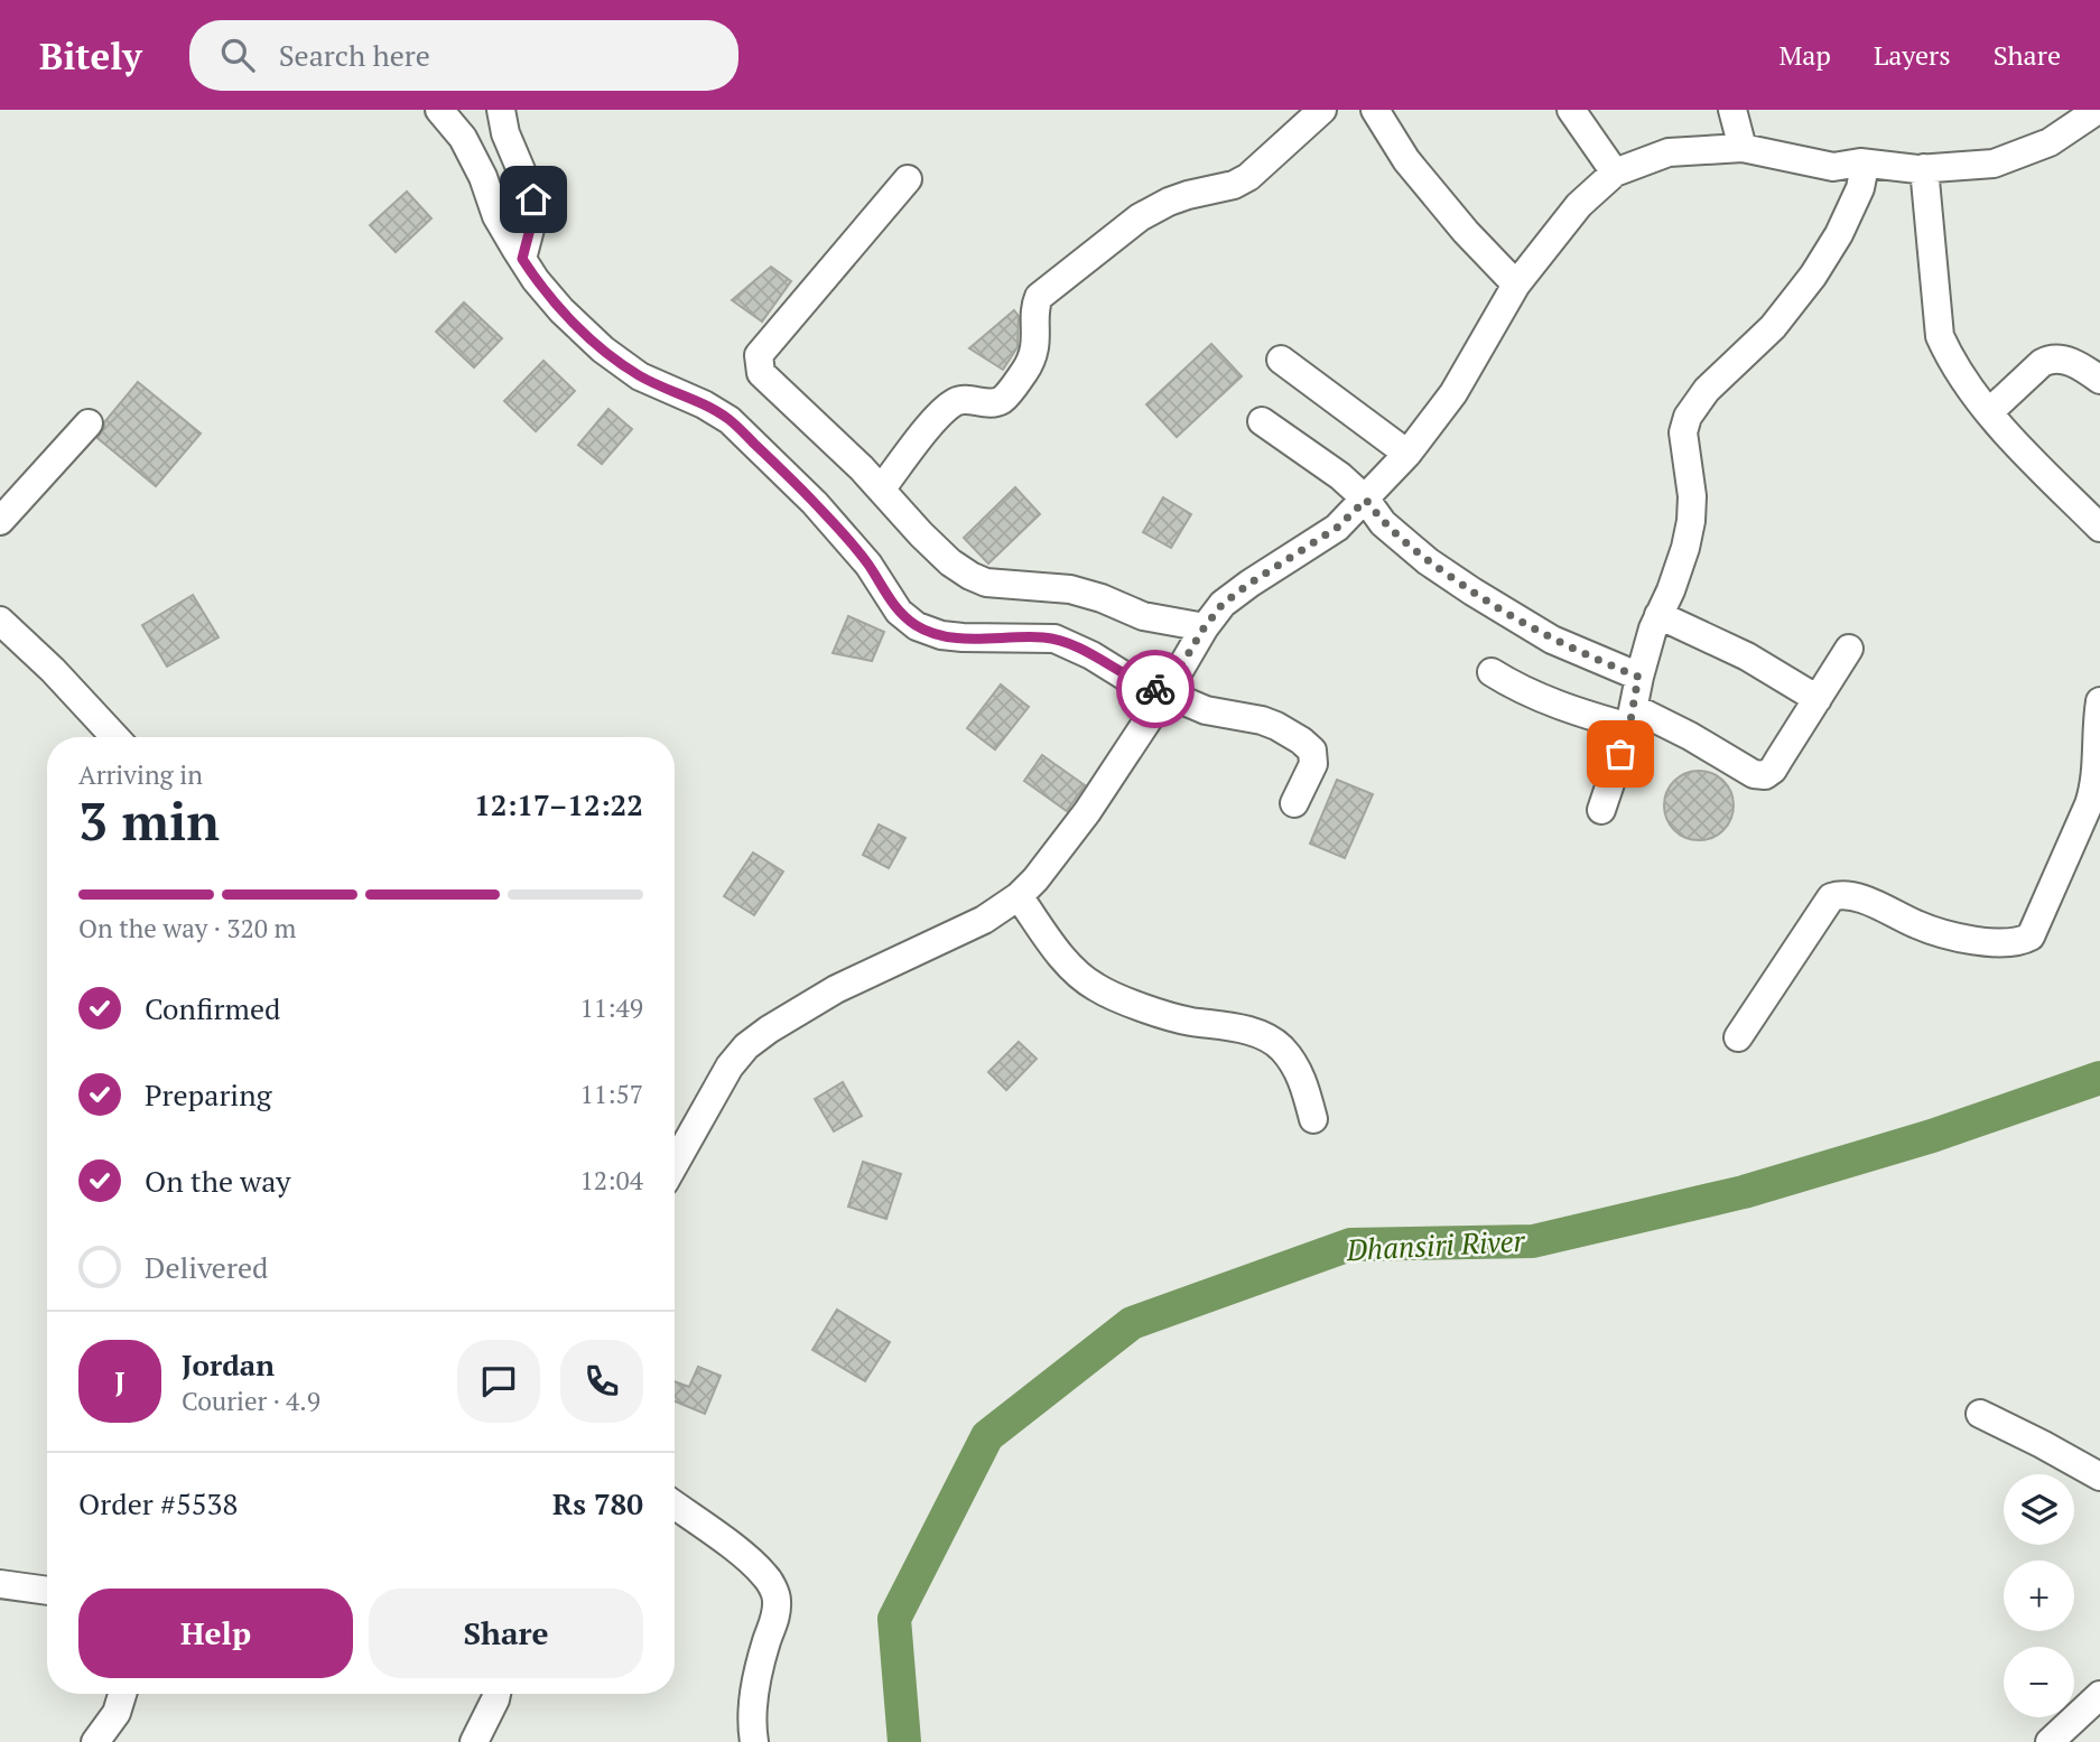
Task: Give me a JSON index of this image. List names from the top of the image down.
{
  "water": ["Dhansiri River"],
  "page": {
    "header": "Bitely",
    "search": "Search here",
    "nav": ["Map", "Layers", "Share"],
    "heading": ["3 min", "Arriving in", "12:17–12:22"],
    "panel": [
      "Jordan",
      "Courier · 4.9",
      "Order #5538",
      "Rs 780"
    ],
    "bar": "On the way · 320 m",
    "list": [
      ["Confirmed", "11:49"],
      ["Preparing", "11:57"],
      ["On the way", "12:04"],
      "Delivered"
    ],
    "round": "J",
    "map_buttons": ["+", "−"],
    "buttons": ["Help", "Share"]
  }
}
